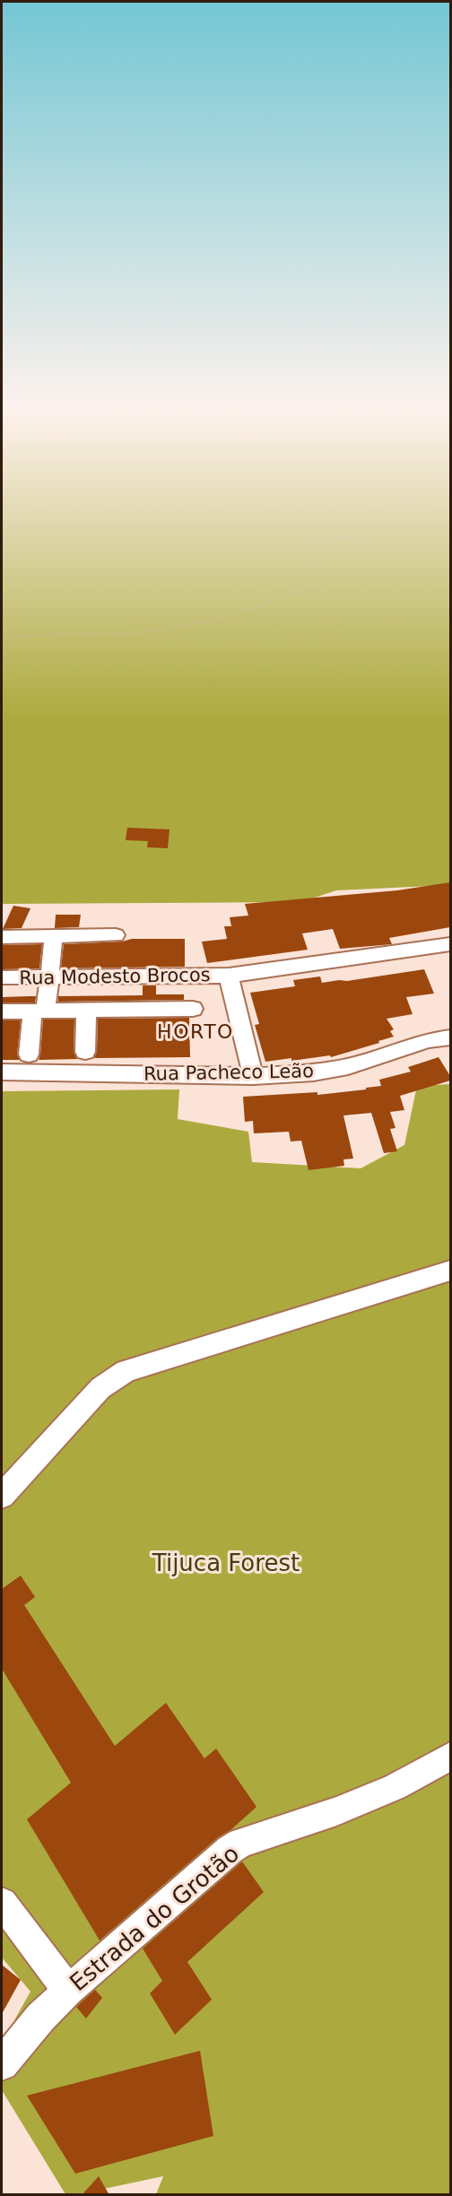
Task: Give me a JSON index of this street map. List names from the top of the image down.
{
  "streets": {
    "street": ["Rua Modesto Brocos", "Rua Pacheco Leão", "Estrada do Grotão"]
  },
  "districts": ["HORTO"],
  "parks": ["Tijuca Forest"]
}
